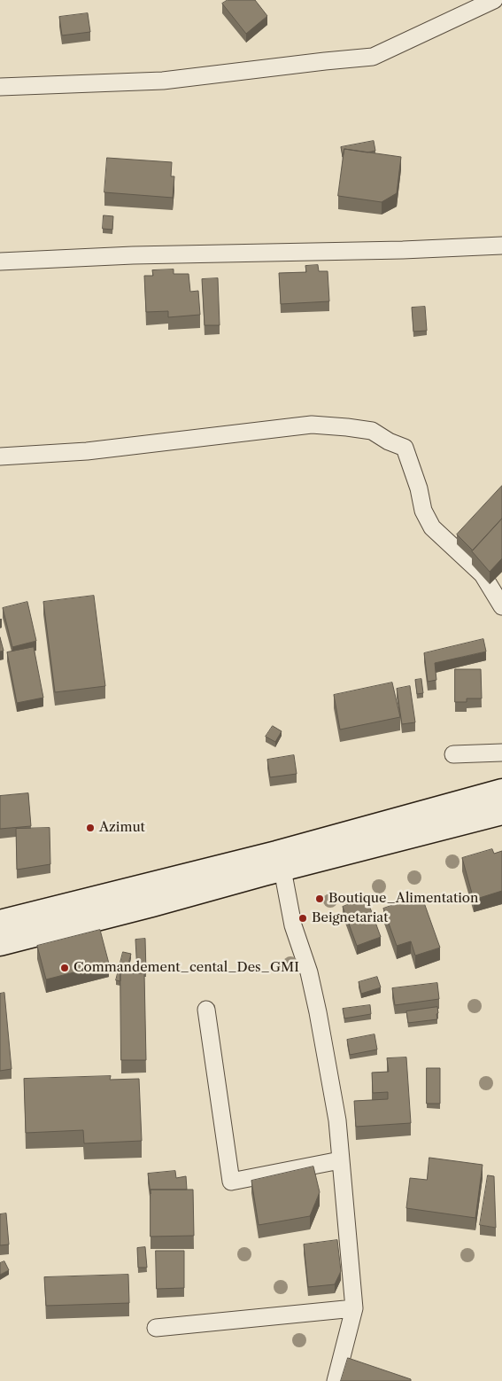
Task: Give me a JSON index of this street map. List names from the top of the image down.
{
  "places": [
    "Azimut",
    "Boutique_Alimentation",
    "Beignetariat",
    "Commandement_cental_Des_GMI"
  ]
}
